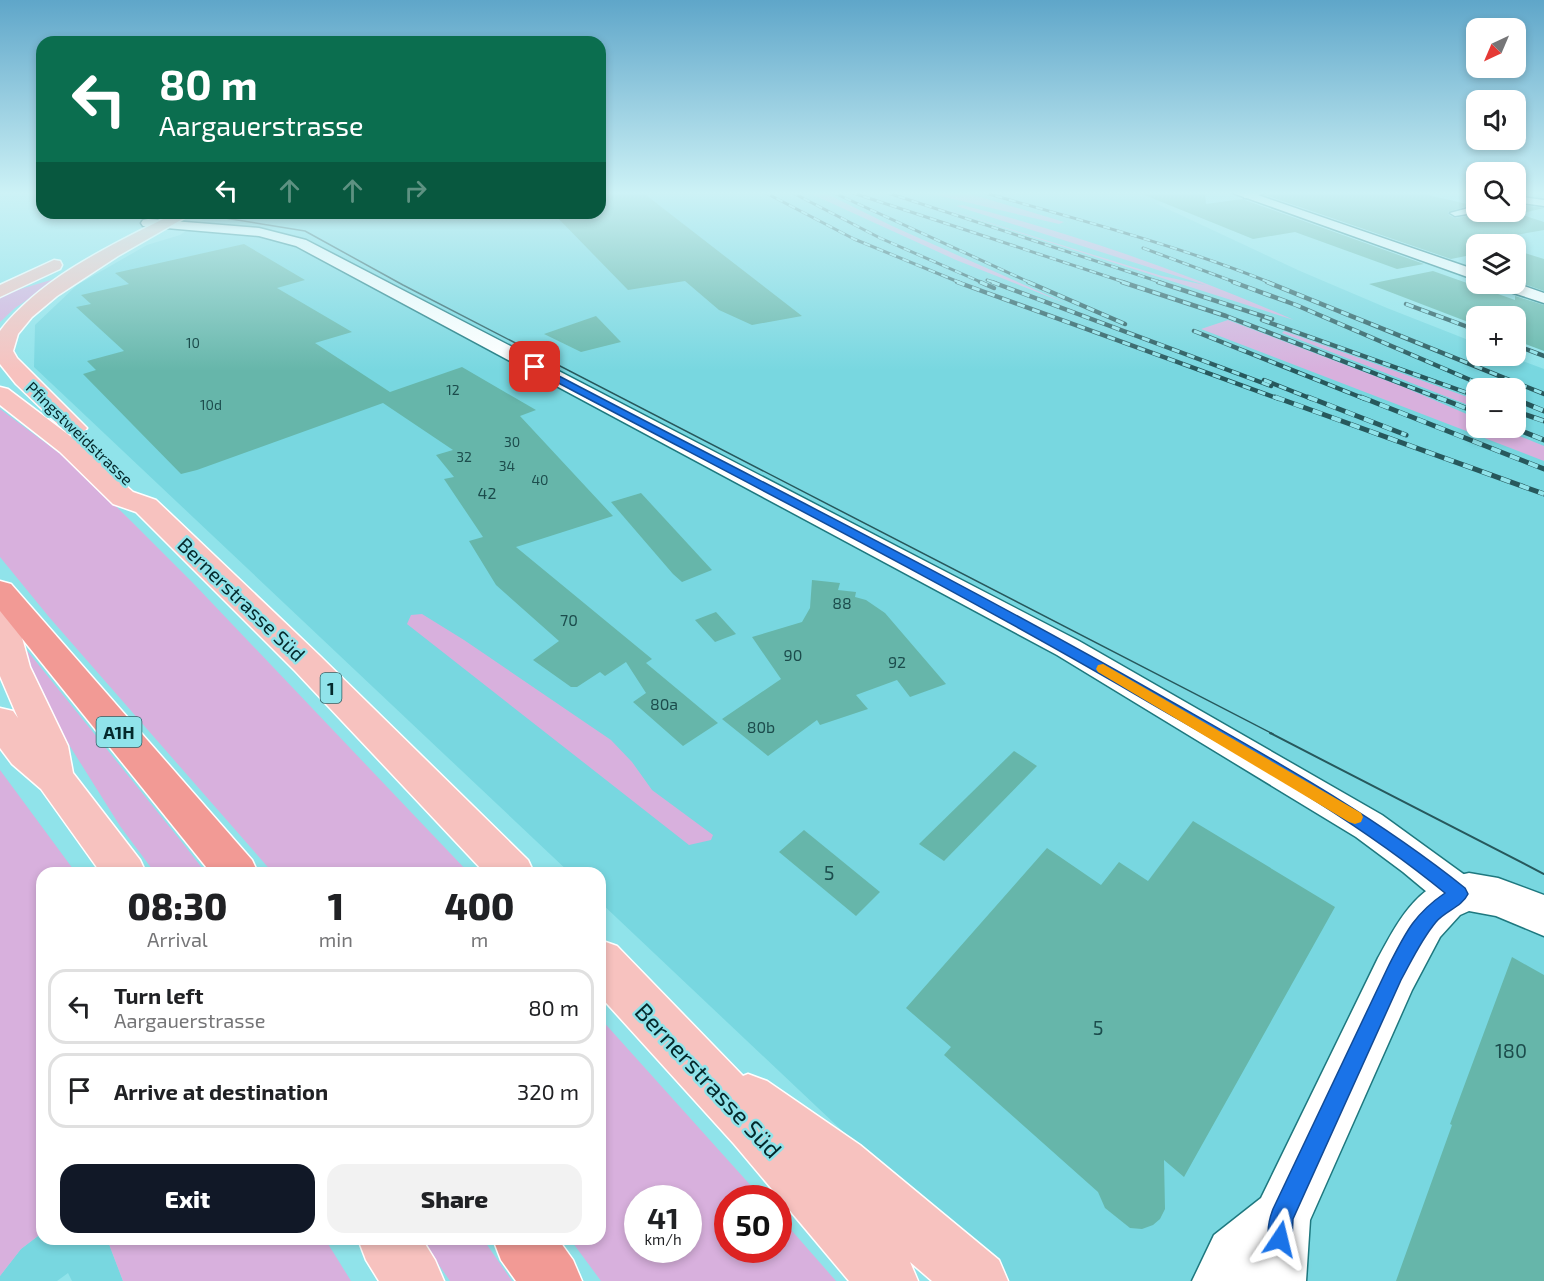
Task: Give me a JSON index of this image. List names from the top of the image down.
{
  "streets": {
    "highway": ["A1H"],
    "main road": ["Pfingstweidstrasse", "Bernerstrasse Süd", "1"]
  },
  "crossings": [
    ["Pfingstweidstrasse", "Bernerstrasse Süd"]
  ],
  "house_numbers": [
    "10",
    "12",
    "10d",
    "30",
    "32",
    "34",
    "40",
    "42",
    "88",
    "70",
    "90",
    "92",
    "80a",
    "80b",
    "5",
    "5",
    "180"
  ],
  "north": "bottom left",
  "page": {
    "map_buttons": ["+", "−"],
    "turn": ["80 m", "Aargauerstrasse"],
    "eta": [
      "08:30",
      "Arrival",
      "1",
      "min",
      "400",
      "m"
    ],
    "list": [
      {
        "name": "Turn left",
        "note": "Aargauerstrasse",
        "value": "80 m"
      },
      {
        "name": "Arrive at destination",
        "value": "320 m"
      }
    ],
    "buttons": ["Exit", "Share"],
    "speed": "41 km/h",
    "limit": "50"
  }
}
